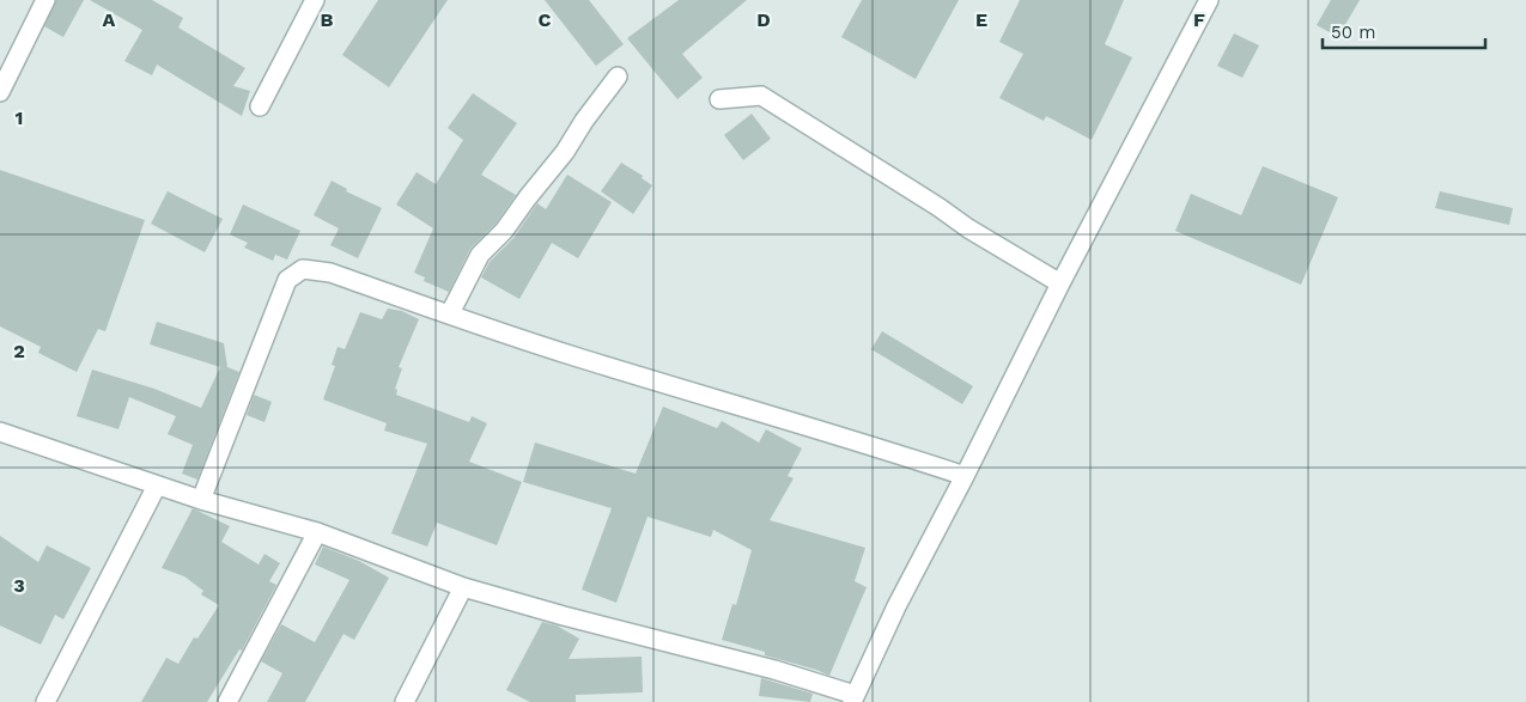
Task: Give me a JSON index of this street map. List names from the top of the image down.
{
  "scale_bar": "50 m",
  "grid": {
    "columns": [
      "A",
      "B",
      "C",
      "D",
      "E",
      "F"
    ],
    "rows": ["1", "2", "3"]
  }
}
